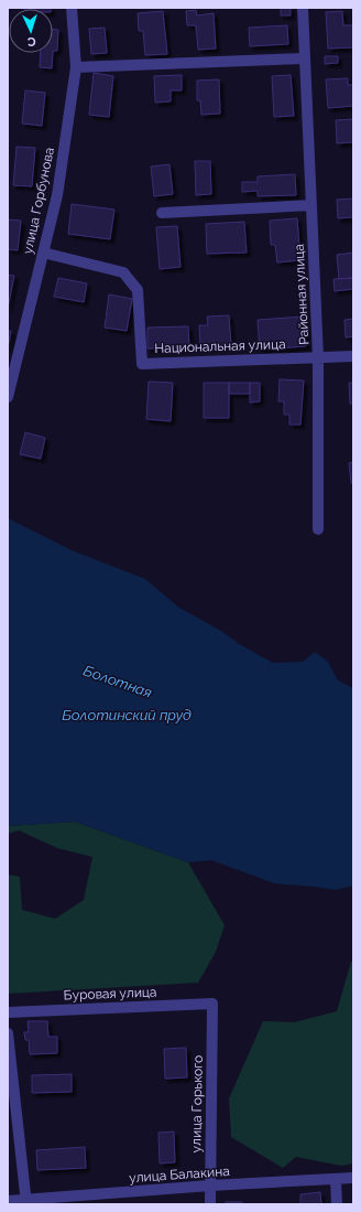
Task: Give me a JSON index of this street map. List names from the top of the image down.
{
  "streets": {
    "street": [
      "улица Горбунова",
      "Районная улица",
      "Национальная улица",
      "Буровая улица",
      "улица Горького",
      "улица Балакина"
    ]
  },
  "crossings": [
    ["улица Горбунова", "Национальная улица"],
    ["Районная улица", "Национальная улица"],
    ["Буровая улица", "улица Горького"],
    ["улица Горького", "улица Балакина"]
  ],
  "water": ["Болотная", "Болотинский пруд"],
  "north": "bottom"
}
